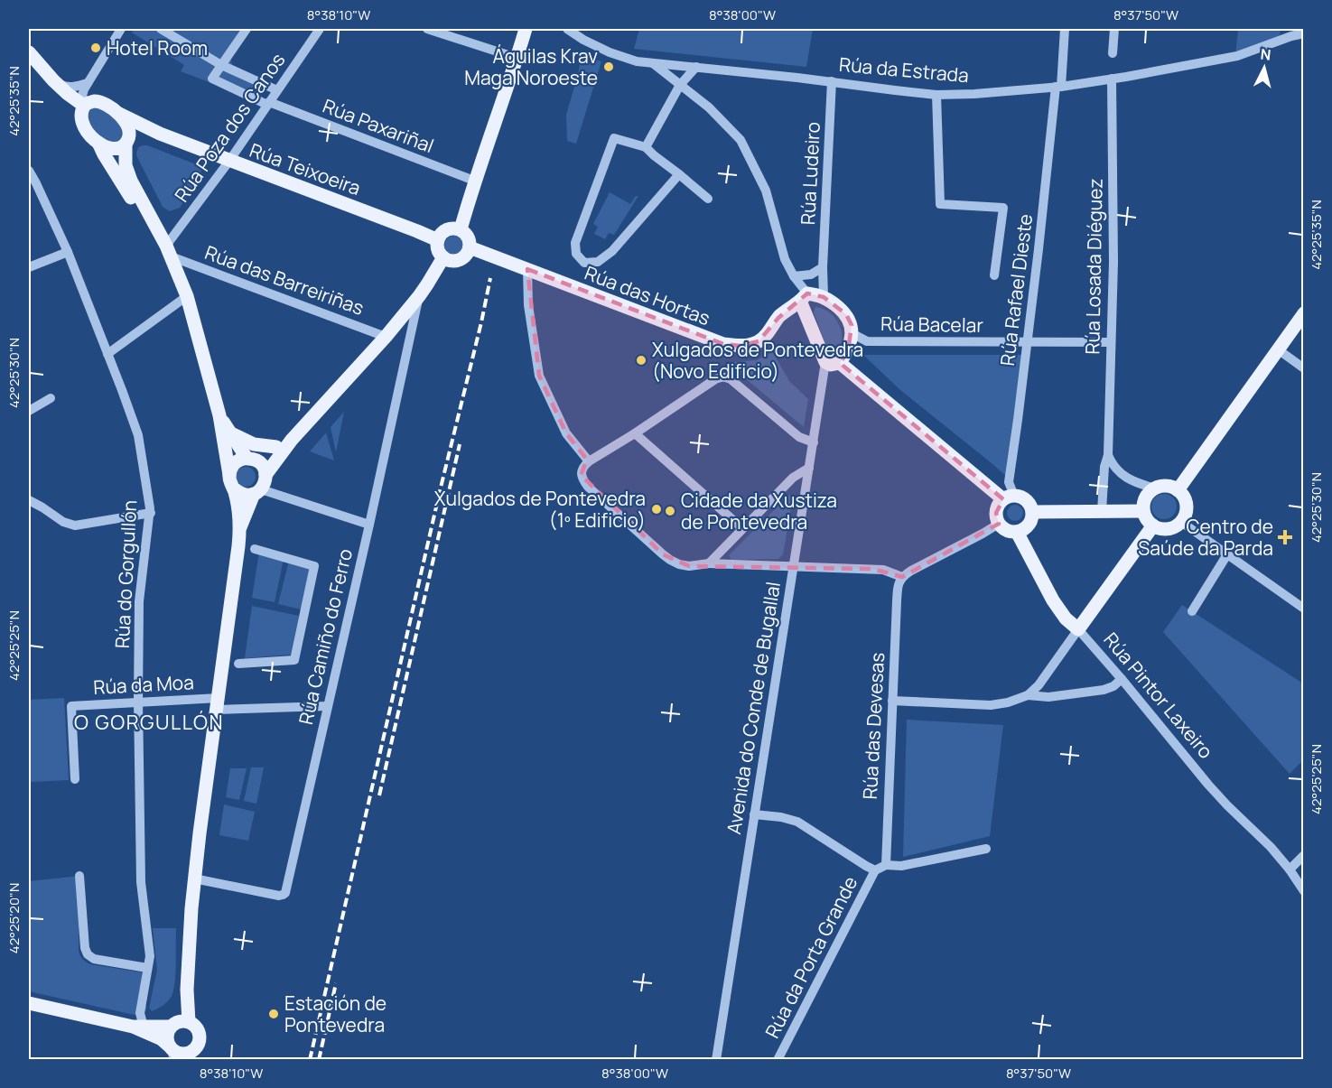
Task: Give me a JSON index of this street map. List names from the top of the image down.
{
  "streets": {
    "main road": ["Rúa Teixoeira", "Rúa das Hortas", "Rúa Pintor Laxeiro"],
    "street": [
      "Rúa da Estrada",
      "Rúa Paxariñal",
      "Rúa Poza dos Canos",
      "Rúa Ludeiro",
      "Rúa Losada Diéguez",
      "Rúa das Barreiriñas",
      "Rúa Rafael Dieste",
      "Rúa Bacelar",
      "Rúa do Gorgullón",
      "Rúa Camiño do Ferro",
      "Rúa da Moa",
      "Avenida do Conde de Bugallal",
      "Rúa das Devesas",
      "Rúa da Porta Grande"
    ]
  },
  "crossings": [
    ["Rúa da Estrada", "Rúa Ludeiro"],
    ["Rúa da Estrada", "Rúa Losada Diéguez"],
    ["Rúa da Estrada", "Rúa Rafael Dieste"],
    ["Rúa Paxariñal", "Rúa Poza dos Canos"],
    ["Rúa Poza dos Canos", "Rúa Teixoeira"],
    ["Rúa Poza dos Canos", "Rúa das Barreiriñas"],
    ["Rúa Teixoeira", "Rúa das Hortas"],
    ["Rúa Ludeiro", "Rúa das Hortas"],
    ["Rúa Losada Diéguez", "Rúa Bacelar"],
    ["Rúa Rafael Dieste", "Rúa Bacelar"],
    ["Rúa Rafael Dieste", "Rúa Pintor Laxeiro"],
    ["Rúa do Gorgullón", "Rúa da Moa"],
    ["Rúa Camiño do Ferro", "Rúa da Moa"]
  ],
  "districts": ["O GORGULLÓN"],
  "places": {
    "other": [
      "Hotel Room",
      "Águilas Krav Maga Noroeste",
      "Xulgados de Pontevedra (Novo Edificio)",
      "Xulgados de Pontevedra (1º Edificio)",
      "Cidade da Xustiza de Pontevedra",
      "Estación de Pontevedra"
    ],
    "health": ["Centro de Saúde da Parda"]
  },
  "north": "top",
  "coordinates": [
    "8°38'10\"W",
    "8°38'00\"W",
    "8°37'50\"W",
    "42°25'35\"N",
    "42°25'30\"N",
    "42°25'25\"N",
    "42°25'20\"N"
  ]
}
